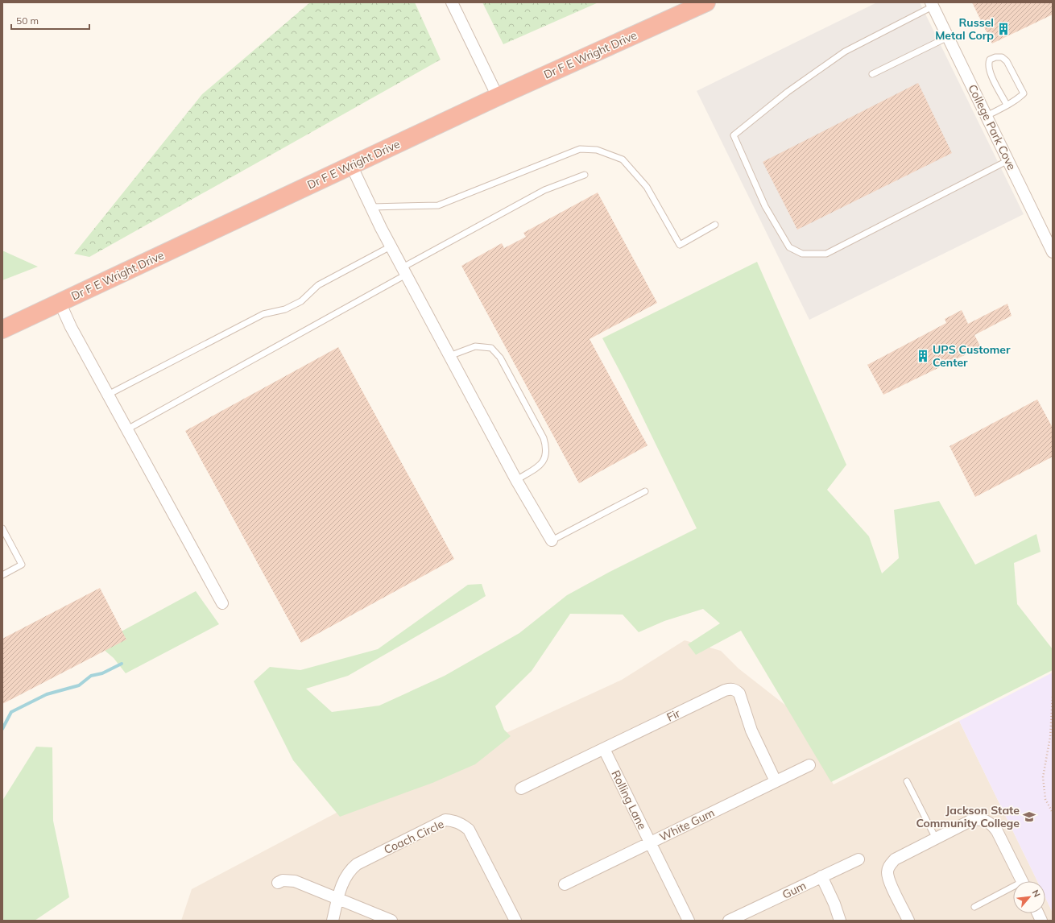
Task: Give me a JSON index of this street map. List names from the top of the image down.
{
  "streets": {
    "highway": ["Dr F E Wright Drive"],
    "street": [
      "College Park Cove",
      "Fir",
      "Rolling Lane",
      "White Gum",
      "Coach Circle",
      "Gum"
    ]
  },
  "crossings": [
    ["Fir", "Rolling Lane"],
    ["Fir", "White Gum"],
    ["Rolling Lane", "White Gum"]
  ],
  "places": {
    "building": ["Russel Metal Corp", "UPS Customer Center"],
    "school or university": ["Jackson State Community College"]
  },
  "scale_bar": "50 m",
  "north": "top right"
}
